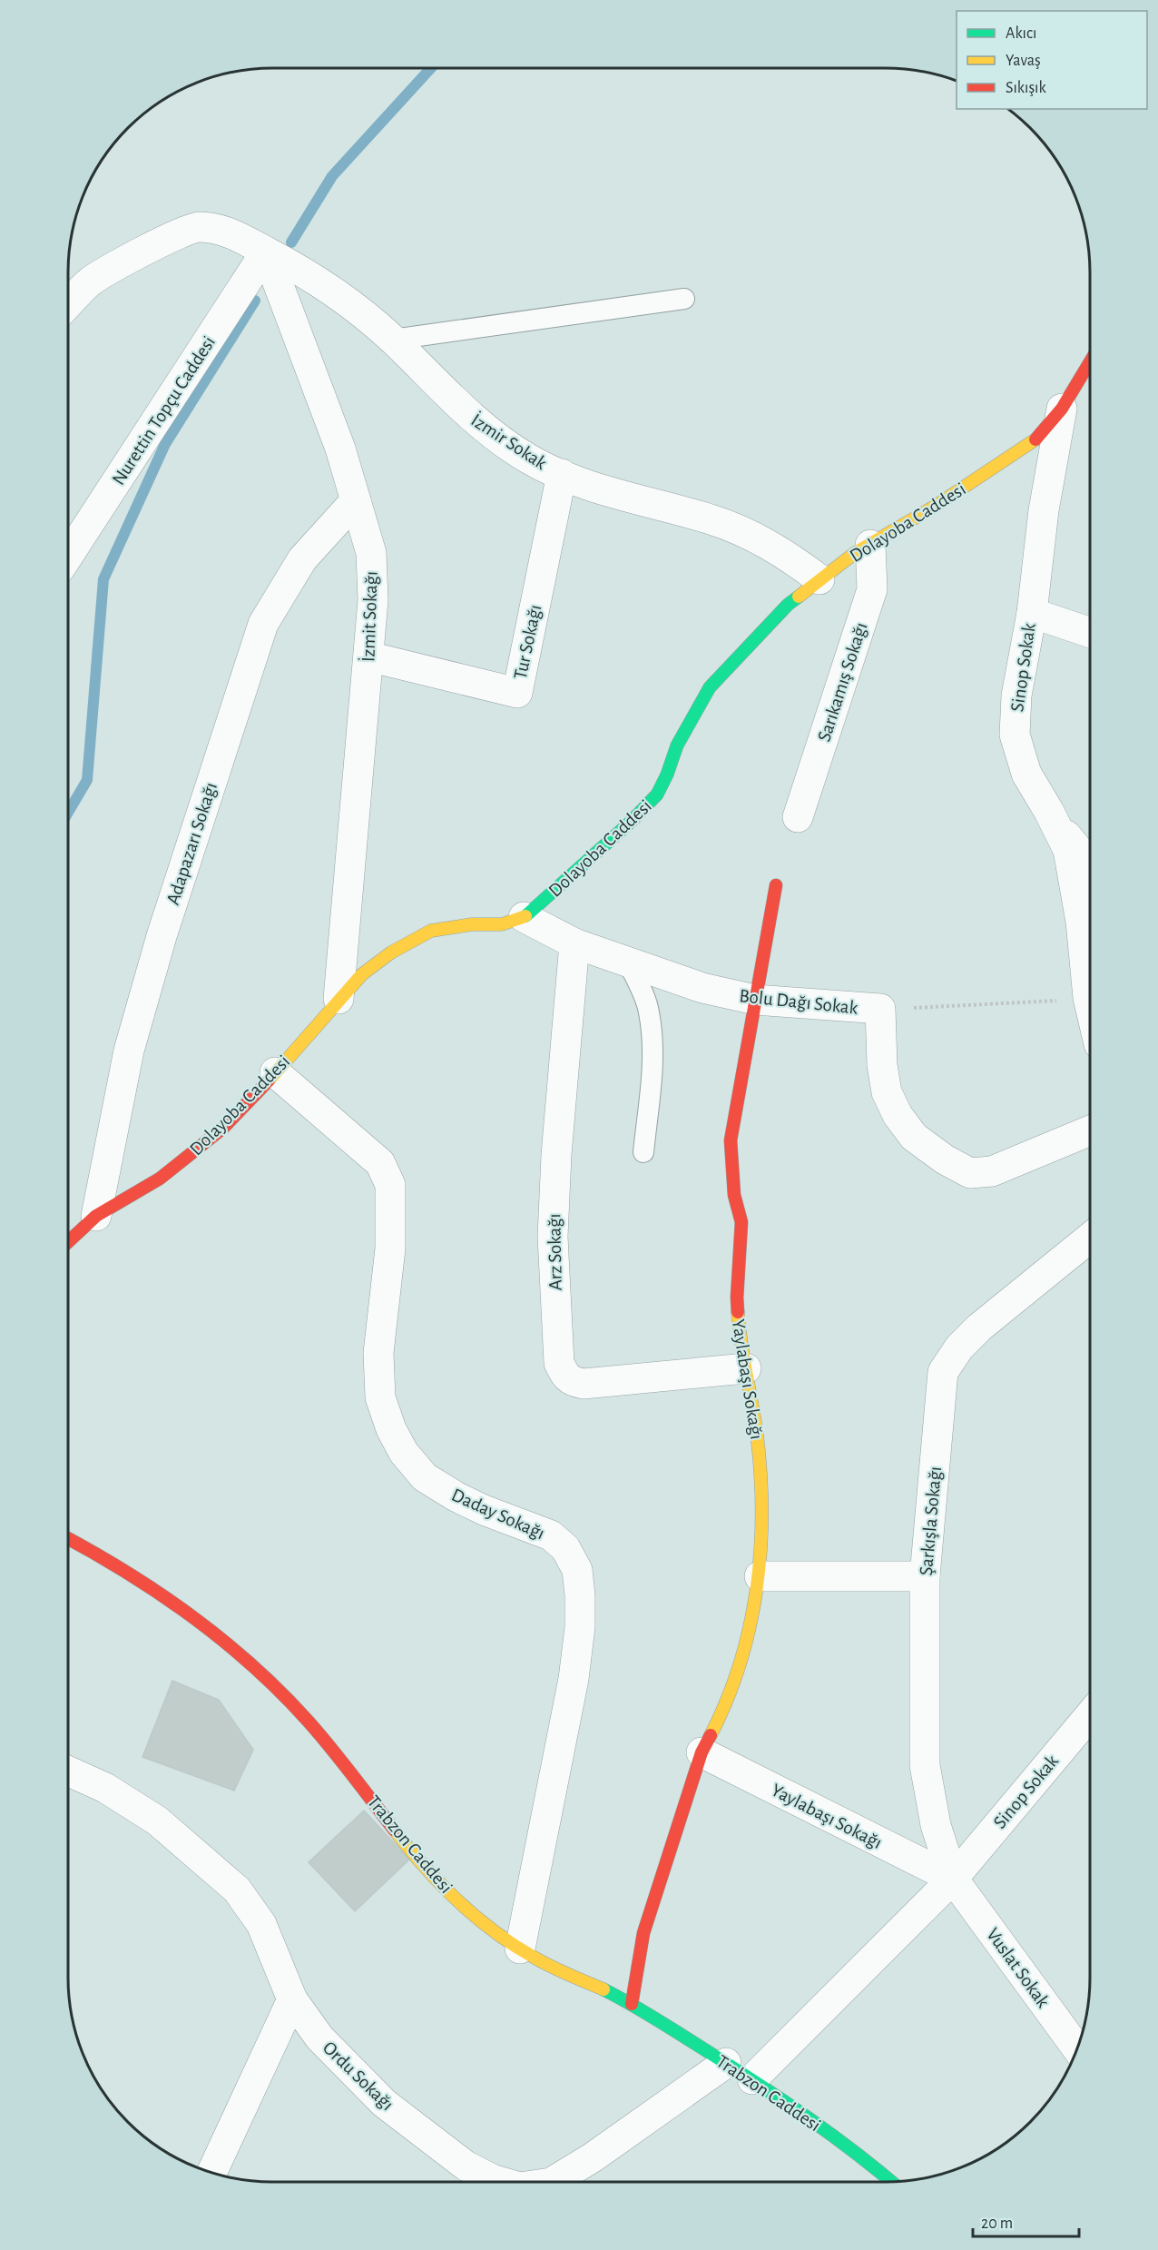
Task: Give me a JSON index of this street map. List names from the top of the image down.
{
  "streets": {
    "street": [
      "Nurettin Topçu Caddesi",
      "İzmir Sokak",
      "Dolayoba Caddesi",
      "İzmit Sokağı",
      "Tur Sokağı",
      "Sinop Sokak",
      "Sarıkamış Sokağı",
      "Adapazarı Sokağı",
      "Bolu Dağı Sokak",
      "Arz Sokağı",
      "Yaylabaşı Sokağı",
      "Daday Sokağı",
      "Şarkışla Sokağı",
      "Trabzon Caddesi",
      "Vuslat Sokak",
      "Ordu Sokağı"
    ]
  },
  "crossings": [
    ["Nurettin Topçu Caddesi", "İzmir Sokak"],
    ["Nurettin Topçu Caddesi", "İzmit Sokağı"],
    ["İzmir Sokak", "Dolayoba Caddesi"],
    ["İzmir Sokak", "İzmit Sokağı"],
    ["İzmir Sokak", "Tur Sokağı"],
    ["Dolayoba Caddesi", "İzmit Sokağı"],
    ["Dolayoba Caddesi", "Sinop Sokak"],
    ["Dolayoba Caddesi", "Sarıkamış Sokağı"],
    ["Dolayoba Caddesi", "Adapazarı Sokağı"],
    ["Dolayoba Caddesi", "Bolu Dağı Sokak"],
    ["Dolayoba Caddesi", "Daday Sokağı"],
    ["İzmit Sokağı", "Tur Sokağı"],
    ["İzmit Sokağı", "Adapazarı Sokağı"],
    ["Sinop Sokak", "Bolu Dağı Sokak"],
    ["Sinop Sokak", "Yaylabaşı Sokağı"],
    ["Sinop Sokak", "Şarkışla Sokağı"],
    ["Sinop Sokak", "Trabzon Caddesi"],
    ["Sinop Sokak", "Vuslat Sokak"],
    ["Bolu Dağı Sokak", "Arz Sokağı"],
    ["Bolu Dağı Sokak", "Yaylabaşı Sokağı"],
    ["Arz Sokağı", "Yaylabaşı Sokağı"],
    ["Yaylabaşı Sokağı", "Şarkışla Sokağı"],
    ["Yaylabaşı Sokağı", "Trabzon Caddesi"],
    ["Yaylabaşı Sokağı", "Vuslat Sokak"],
    ["Daday Sokağı", "Trabzon Caddesi"],
    ["Şarkışla Sokağı", "Vuslat Sokak"],
    ["Trabzon Caddesi", "Ordu Sokağı"]
  ],
  "legend": ["Akıcı", "Yavaş", "Sıkışık"],
  "scale_bar": "20 m"
}
